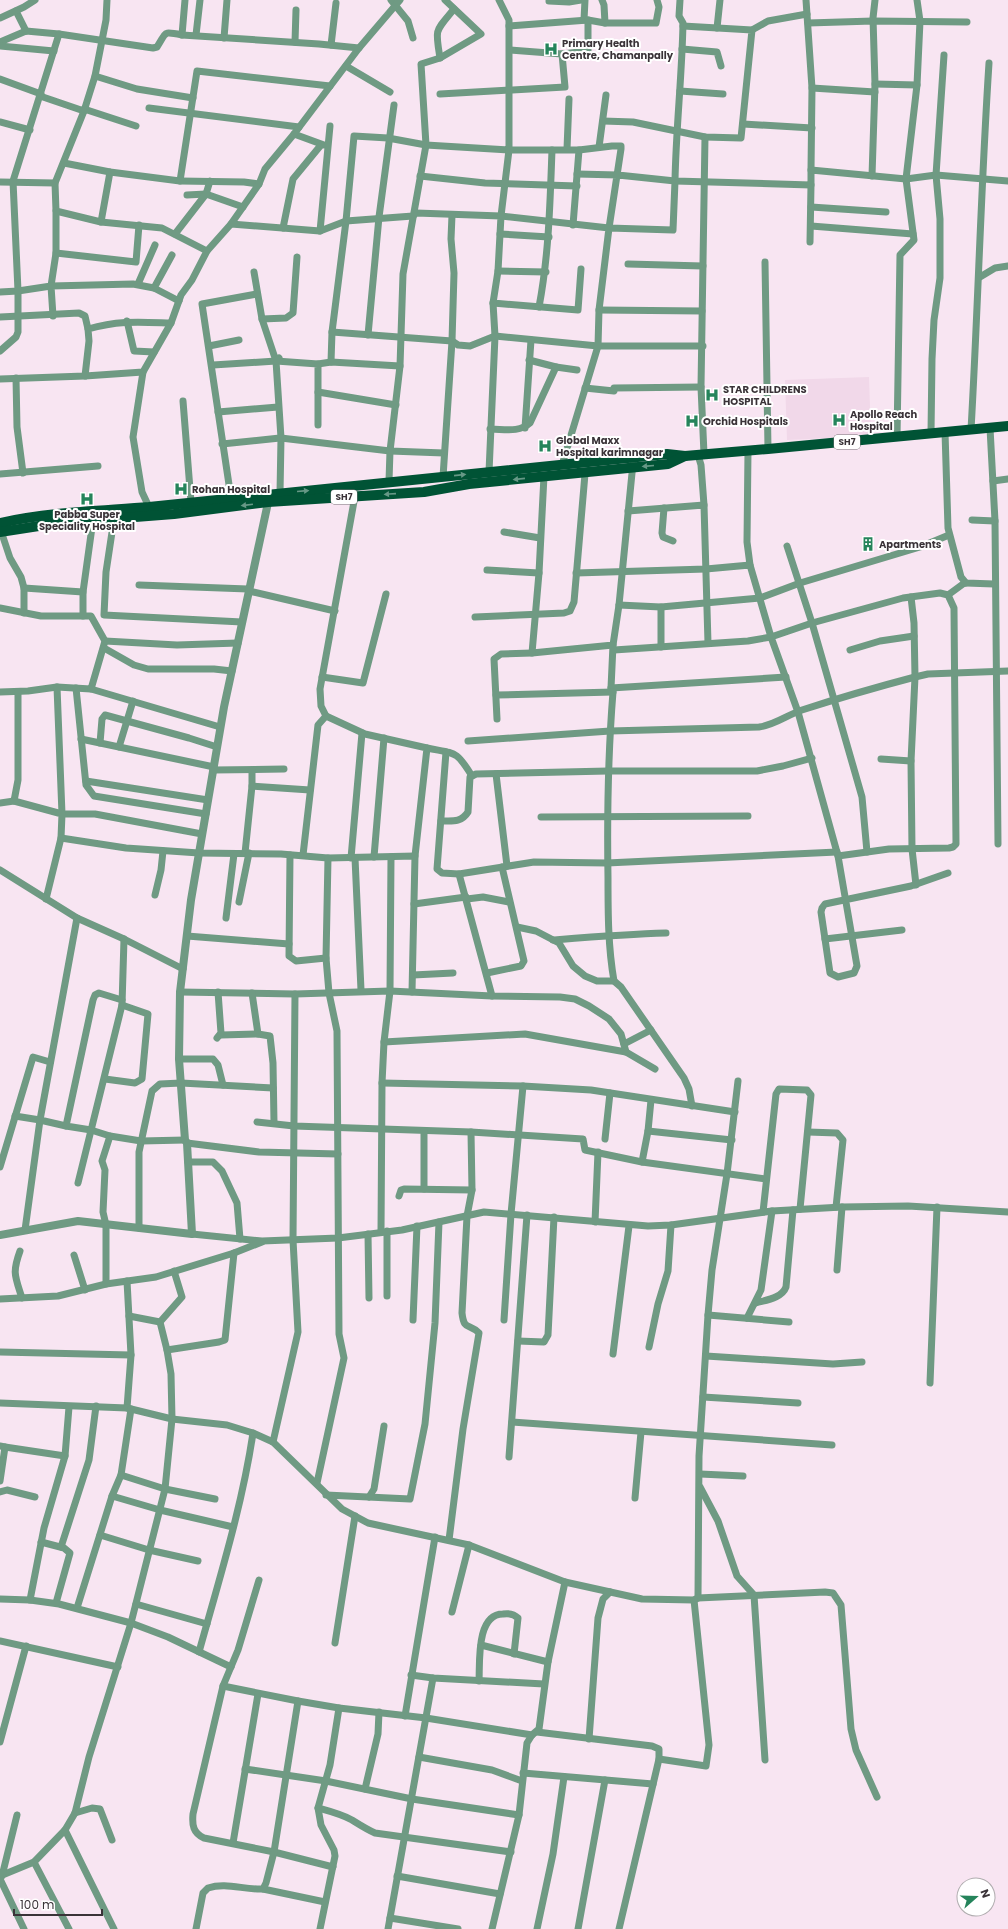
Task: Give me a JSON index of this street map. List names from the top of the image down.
{
  "streets": {
    "main road": ["SH7"]
  },
  "places": {
    "hospital": [
      "Primary Health Centre, Chamanpally",
      "STAR CHILDRENS HOSPITAL",
      "Apollo Reach Hospital",
      "Orchid Hospitals",
      "Global Maxx Hospital karimnagar",
      "Rohan Hospital",
      "Pabba Super Speciality Hospital"
    ],
    "building": ["Apartments"]
  },
  "scale_bar": "100 m",
  "north": "right"
}
